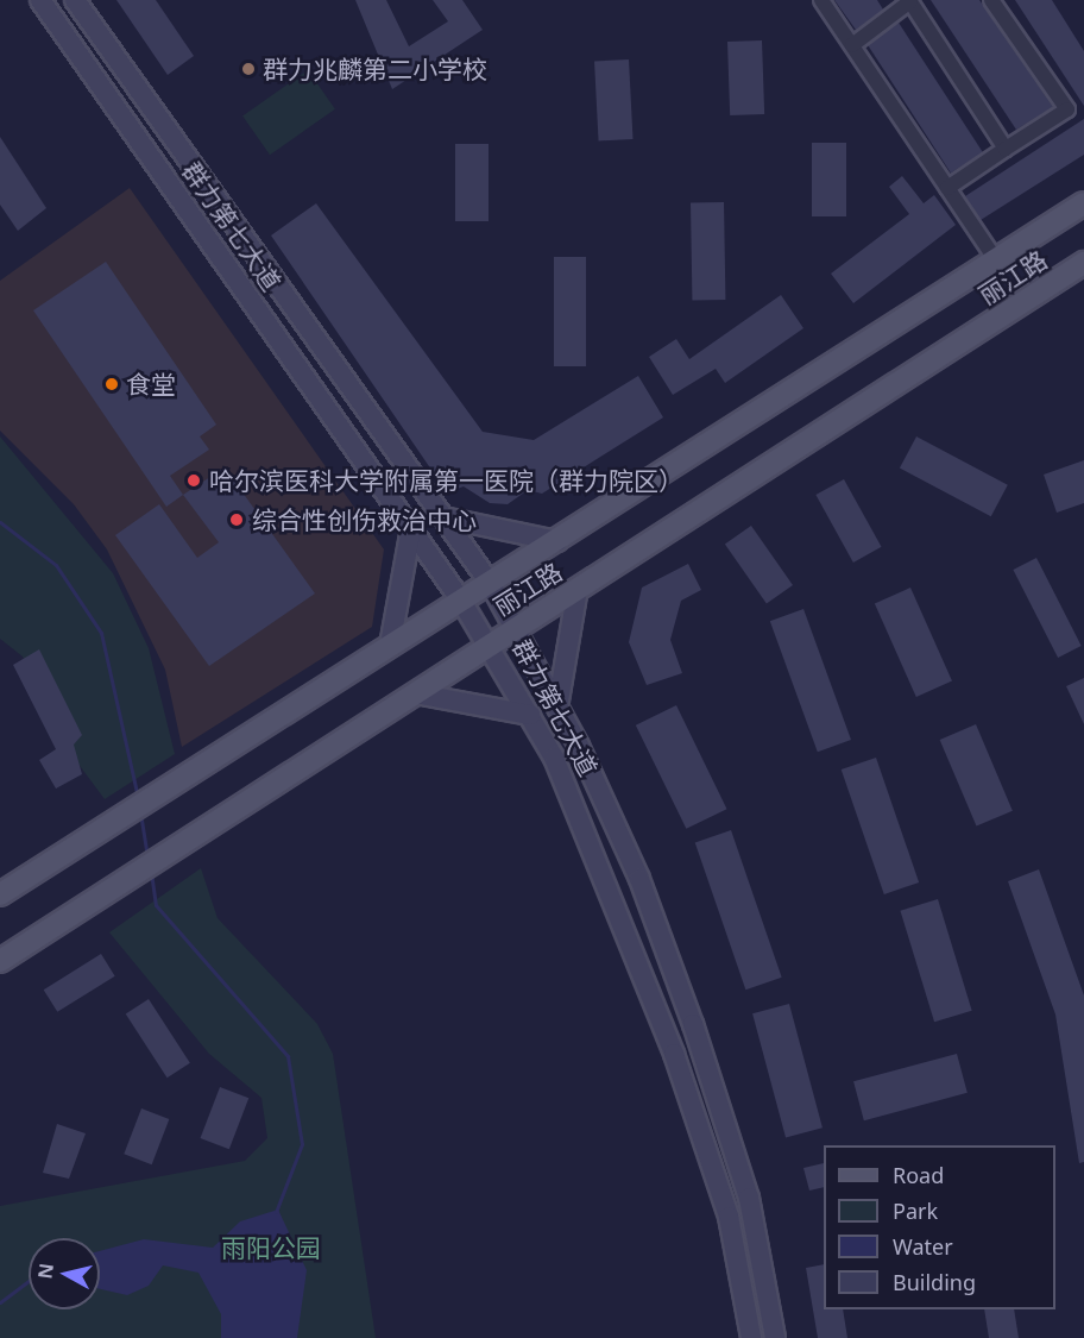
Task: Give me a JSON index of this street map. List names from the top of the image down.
{
  "streets": {
    "main road": ["群力第七大道", "丽江路"]
  },
  "crossings": [
    ["群力第七大道", "丽江路"]
  ],
  "parks": ["雨阳公园"],
  "places": [
    "群力兆麟第二小学校",
    "食堂",
    "哈尔滨医科大学附属第一医院（群力院区）",
    "综合性创伤救治中心"
  ],
  "legend": [
    "Road",
    "Park",
    "Water",
    "Building"
  ],
  "north": "left"
}
